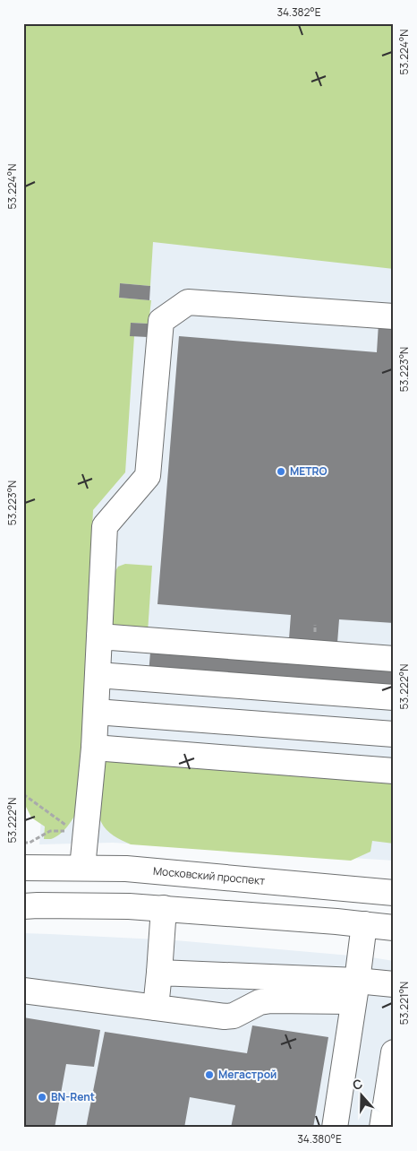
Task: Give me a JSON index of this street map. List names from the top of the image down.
{
  "streets": {
    "main road": ["Московский проспект"]
  },
  "places": ["METRO", "Мегастрой", "BN-Rent"],
  "north": "top",
  "coordinates": [
    "34.382°E",
    "53.224°N",
    "53.223°N",
    "53.222°N",
    "53.221°N",
    "34.380°E"
  ]
}
